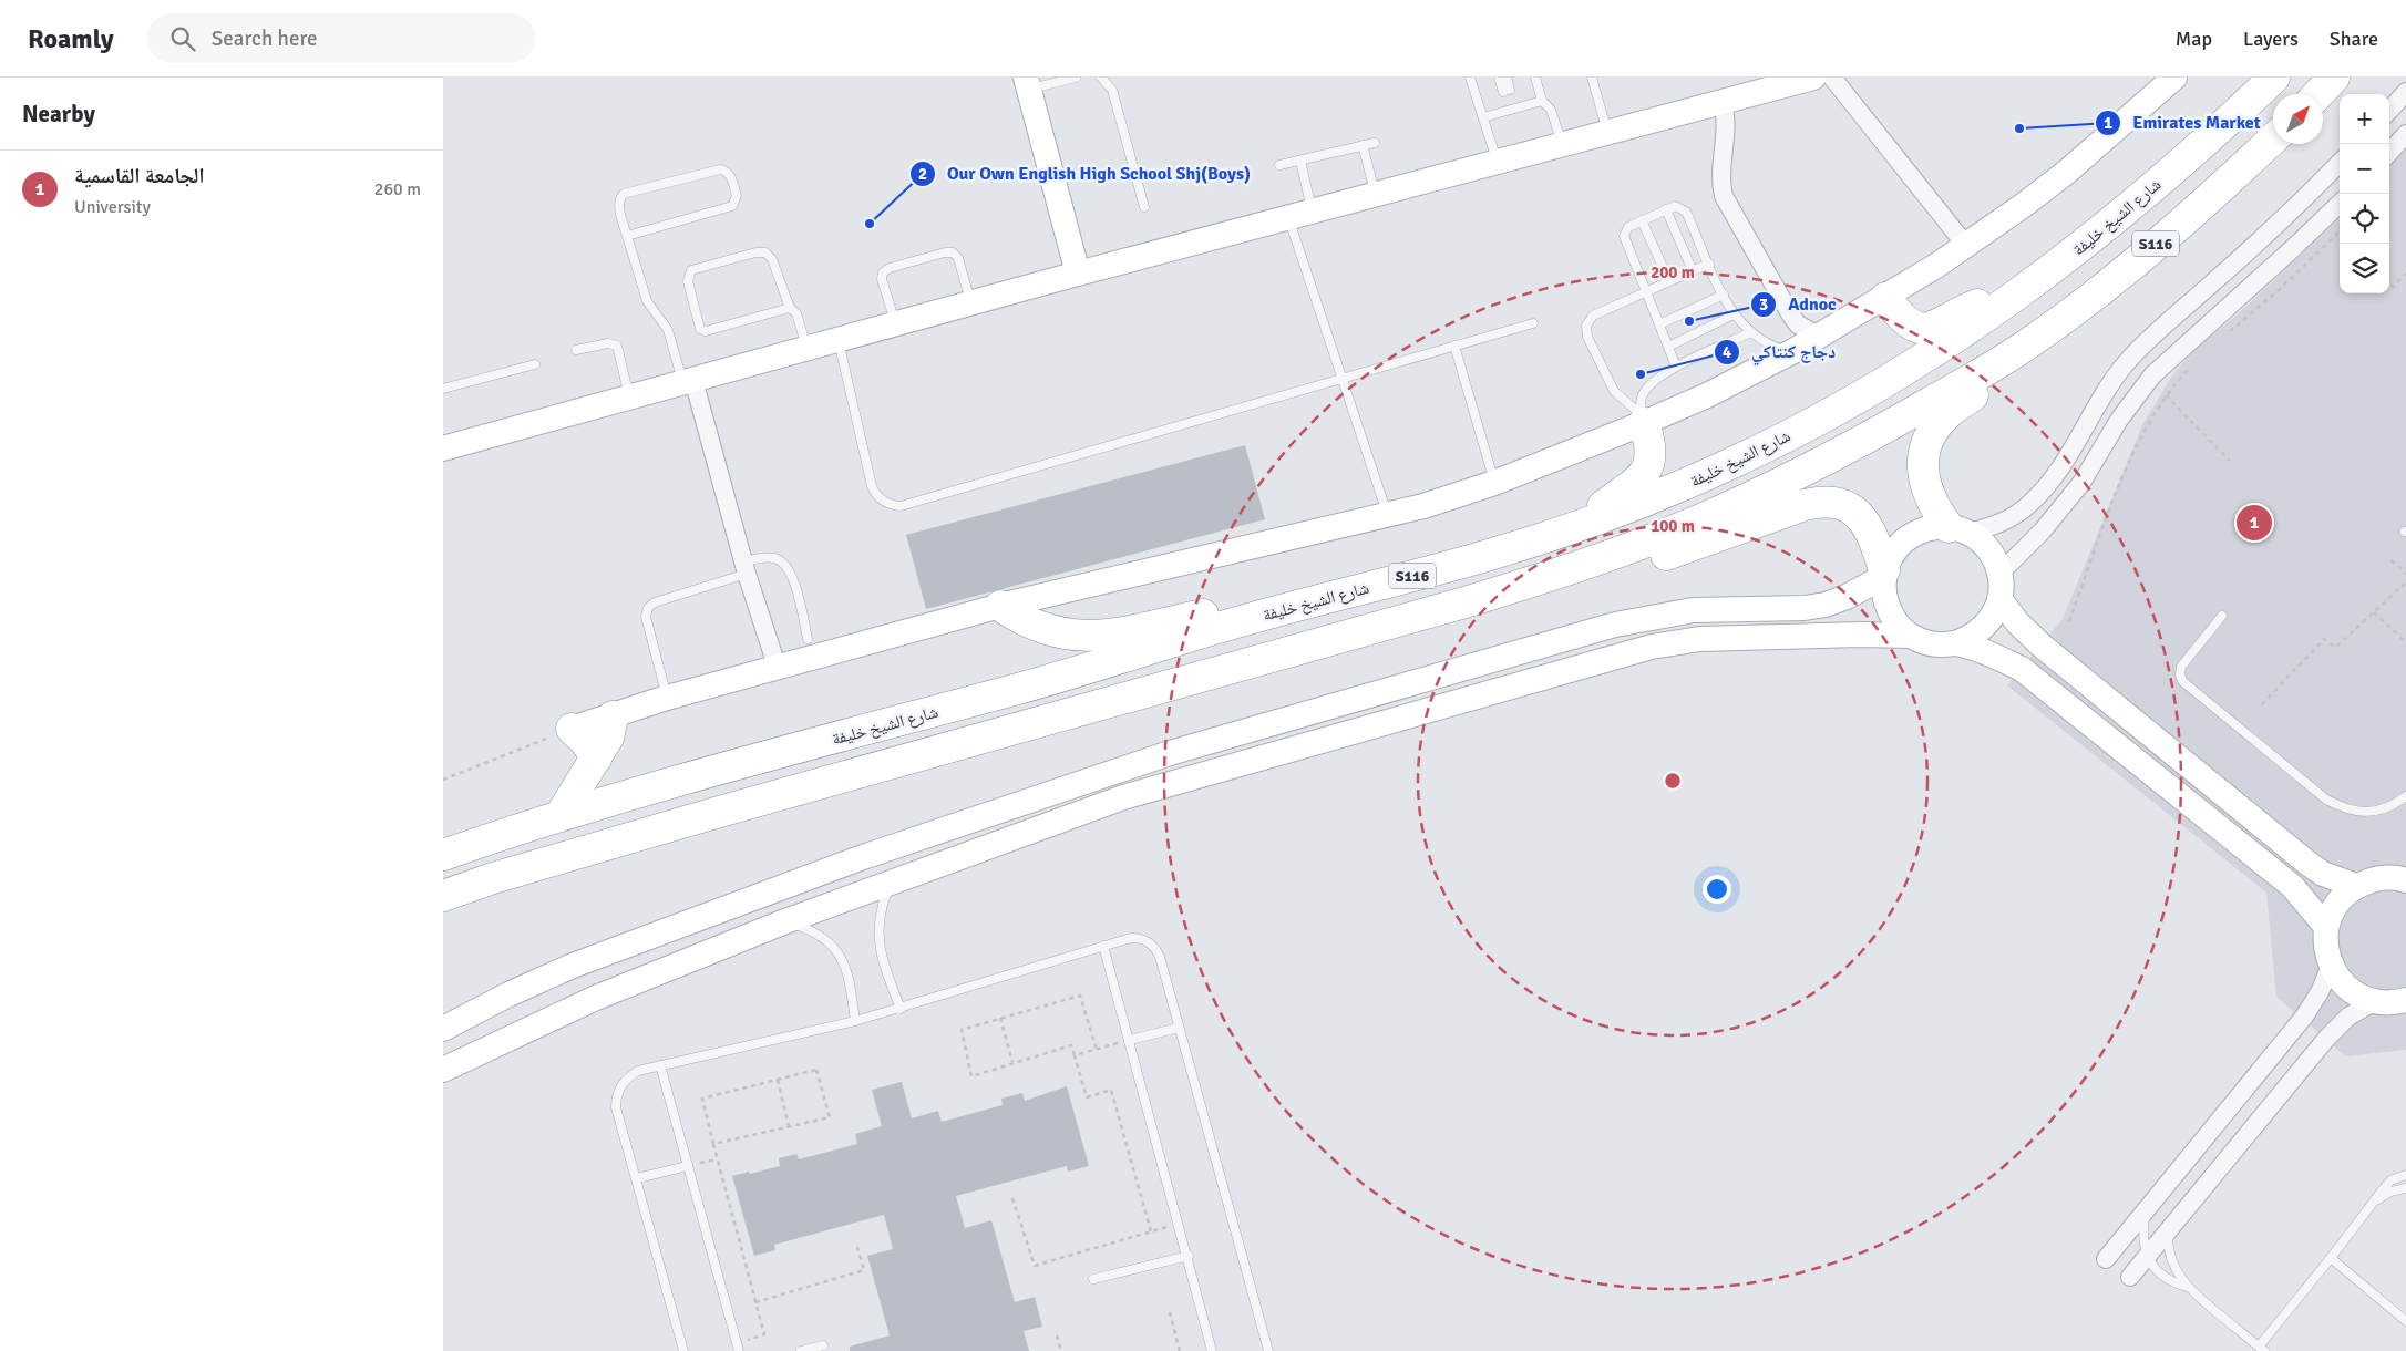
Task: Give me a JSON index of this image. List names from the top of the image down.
{
  "streets": {
    "highway": ["شارع الشيخ خليفة", "S116"]
  },
  "places": [
    "Emirates Market",
    "Our Own English High School Shj(Boys)",
    "Adnoc",
    "دجاج كنتاكي"
  ],
  "north": "top right",
  "page": {
    "header": "Roamly",
    "search": "Search here",
    "nav": ["Map", "Layers", "Share"],
    "heading": "Nearby",
    "map_buttons": ["+", "−"],
    "list": [
      {
        "mark": "1",
        "name": "الجامعة القاسمية",
        "note": "University",
        "value": "260 m"
      }
    ],
    "pins": "1"
  },
  "rings": ["200 m", "100 m"]
}
